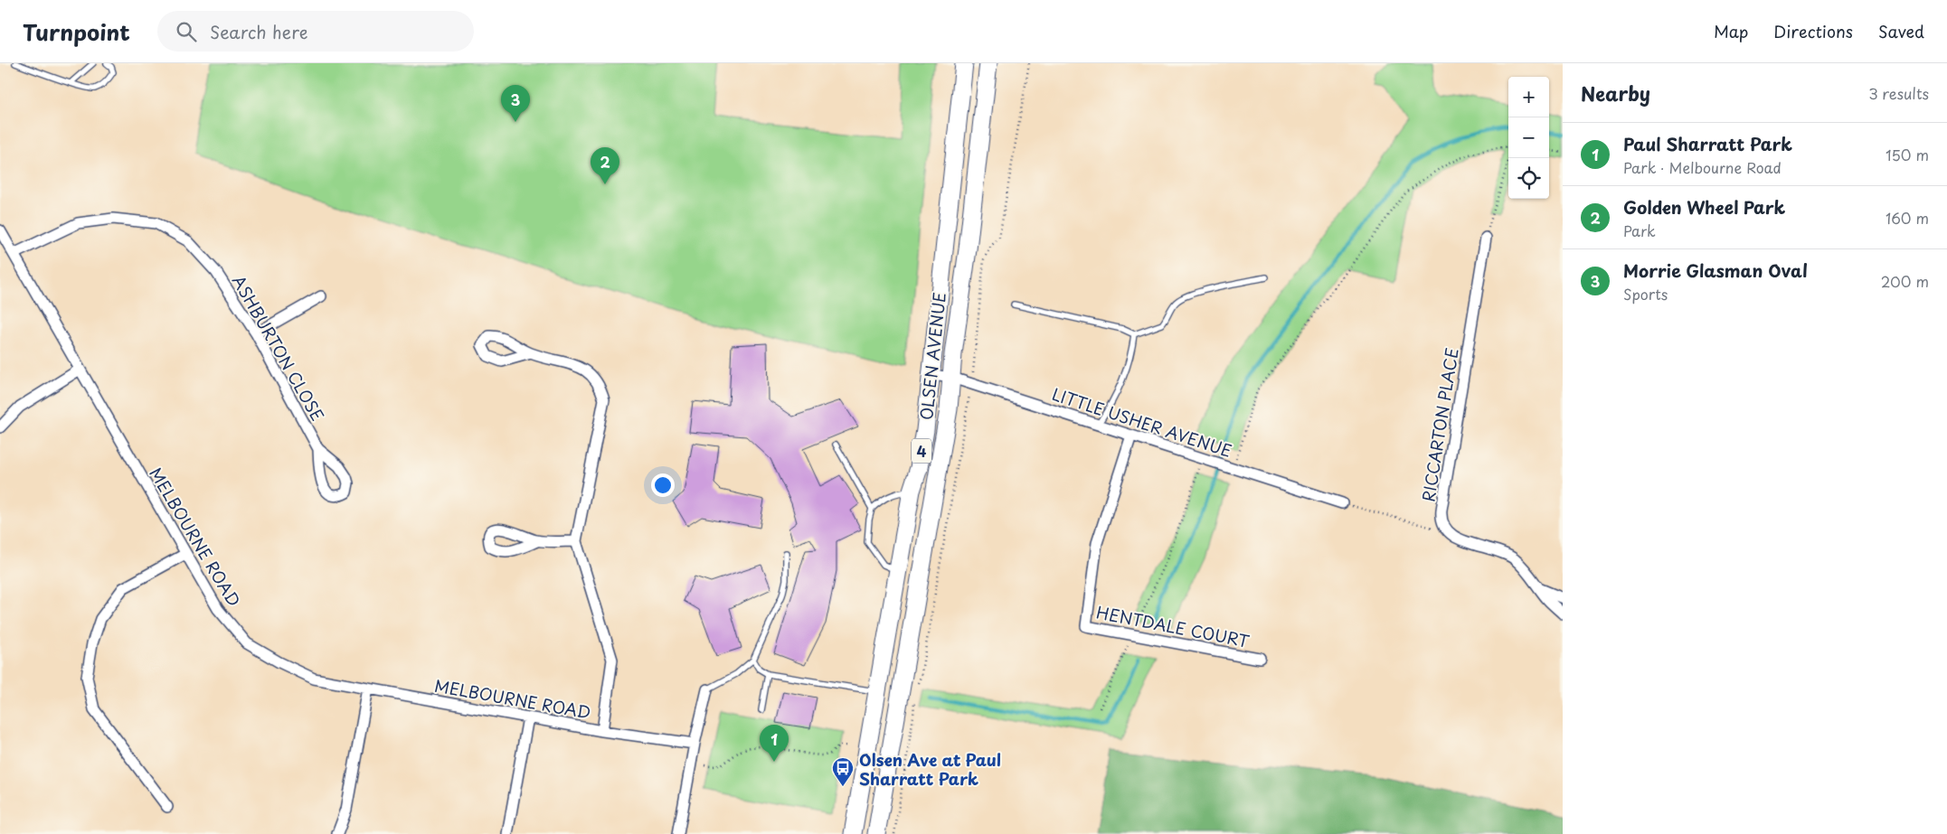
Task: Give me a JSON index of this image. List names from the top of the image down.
{
  "streets": {
    "main road": ["OLSEN AVENUE", "4"],
    "street": [
      "ASHBURTON CLOSE",
      "LITTLE USHER AVENUE",
      "RICCARTON PLACE",
      "MELBOURNE ROAD",
      "HENTDALE COURT"
    ]
  },
  "crossings": [
    ["ASHBURTON CLOSE", "MELBOURNE ROAD"],
    ["OLSEN AVENUE", "LITTLE USHER AVENUE"],
    ["LITTLE USHER AVENUE", "HENTDALE COURT"]
  ],
  "places": {
    "bus stop": ["Olsen Ave at Paul Sharratt Park"]
  },
  "page": {
    "header": "Turnpoint",
    "search": "Search here",
    "nav": ["Map", "Directions", "Saved"],
    "heading": ["Nearby", "3 results"],
    "map_buttons": ["+", "−"],
    "pins": ["3", "2", "1"],
    "list": [
      {
        "mark": "1",
        "name": "Paul Sharratt Park",
        "note": "Park · Melbourne Road",
        "value": "150 m"
      },
      {
        "mark": "2",
        "name": "Golden Wheel Park",
        "note": "Park",
        "value": "160 m"
      },
      {
        "mark": "3",
        "name": "Morrie Glasman Oval",
        "note": "Sports",
        "value": "200 m"
      }
    ]
  }
}
